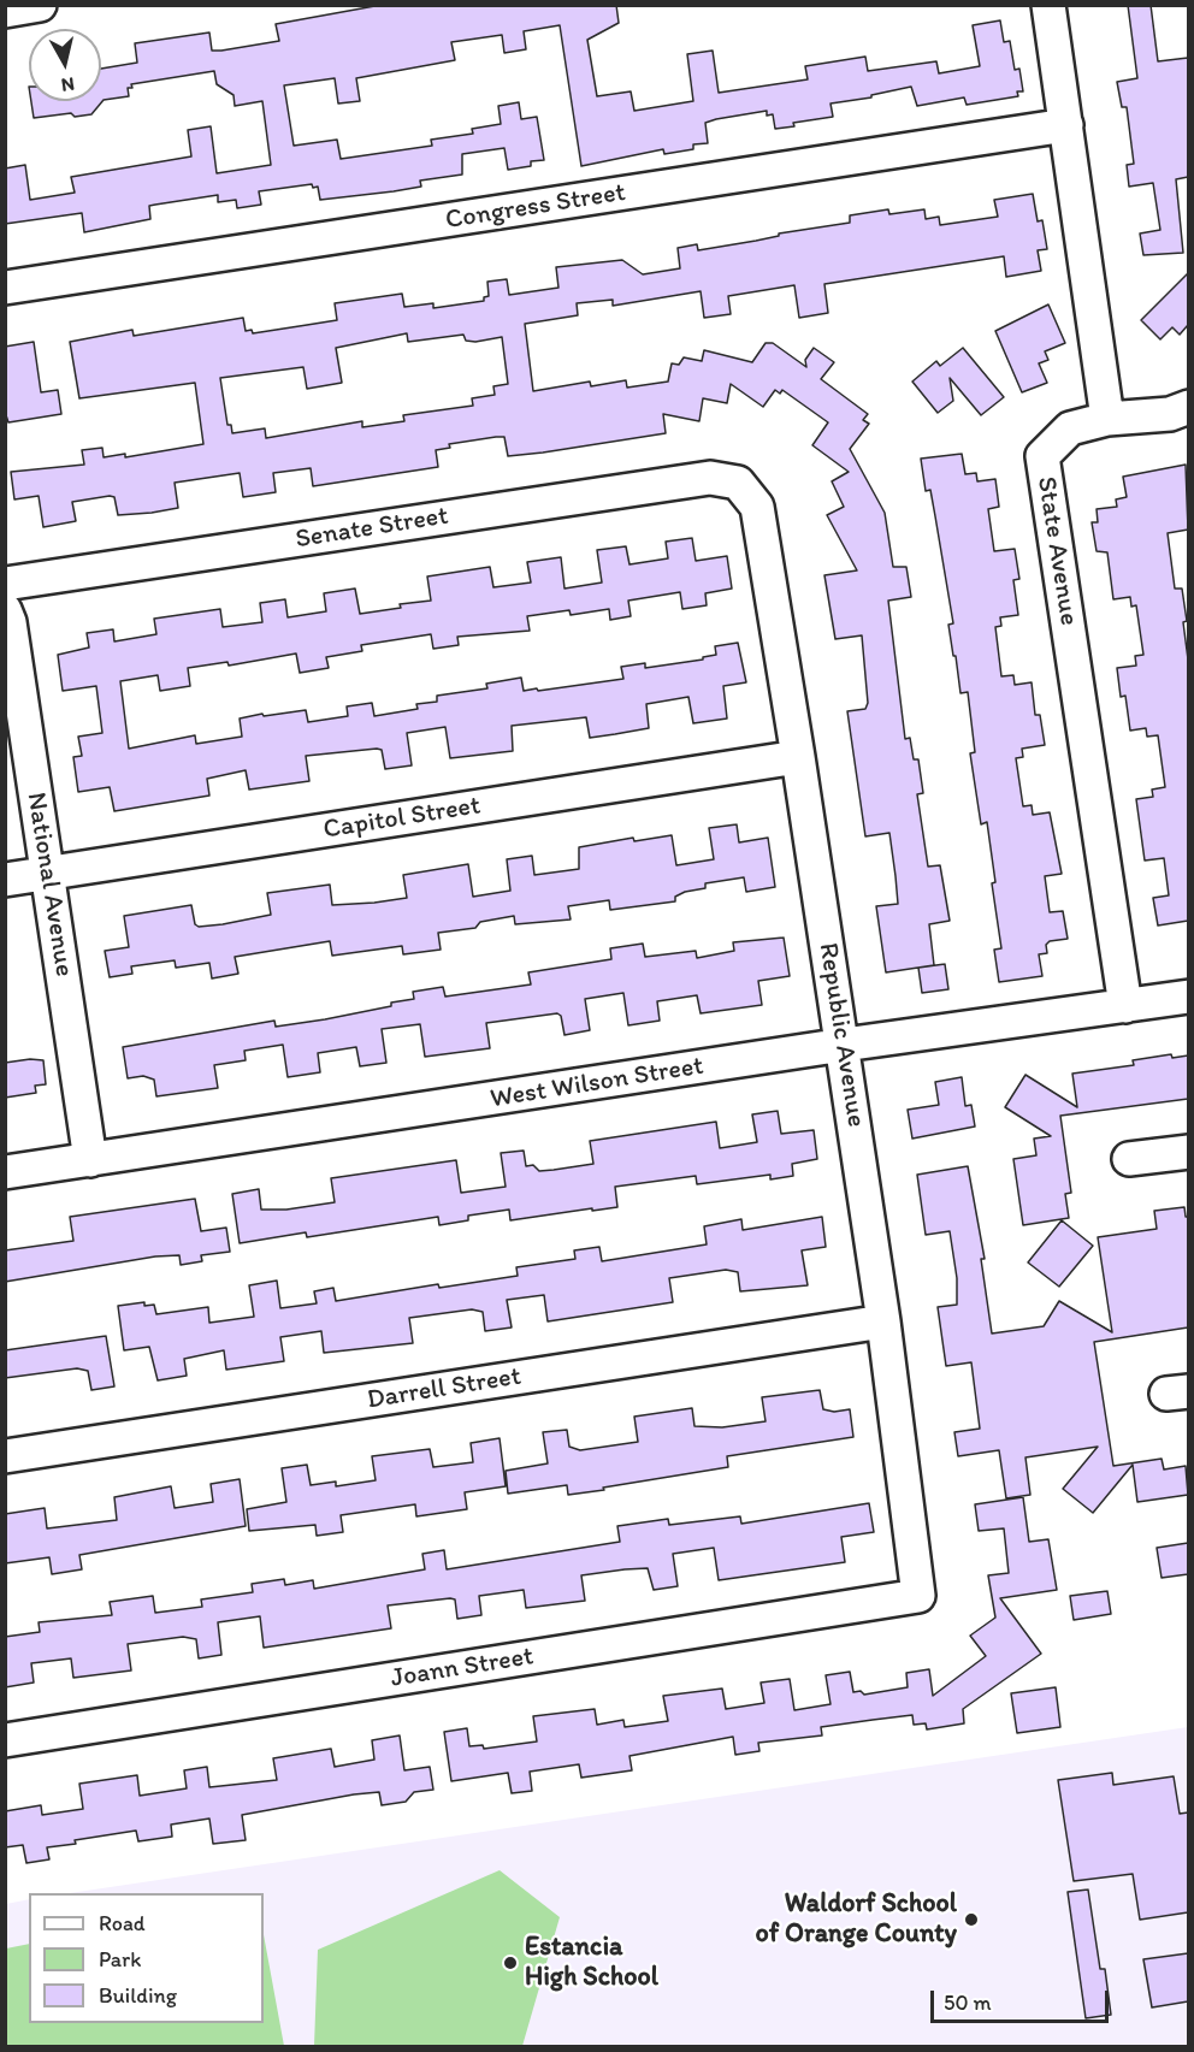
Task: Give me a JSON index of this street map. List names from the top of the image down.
{
  "streets": {
    "street": [
      "Congress Street",
      "Senate Street",
      "State Avenue",
      "Capitol Street",
      "National Avenue",
      "Republic Avenue",
      "West Wilson Street",
      "Darrell Street",
      "Joann Street"
    ]
  },
  "crossings": [
    ["Senate Street", "Republic Avenue"],
    ["State Avenue", "West Wilson Street"],
    ["Capitol Street", "National Avenue"],
    ["Capitol Street", "Republic Avenue"],
    ["National Avenue", "West Wilson Street"],
    ["Republic Avenue", "West Wilson Street"],
    ["Republic Avenue", "Darrell Street"],
    ["Republic Avenue", "Joann Street"]
  ],
  "places": ["Waldorf School of Orange County", "Estancia High School"],
  "legend": ["Road", "Park", "Building"],
  "scale_bar": "50 m",
  "north": "bottom"
}
